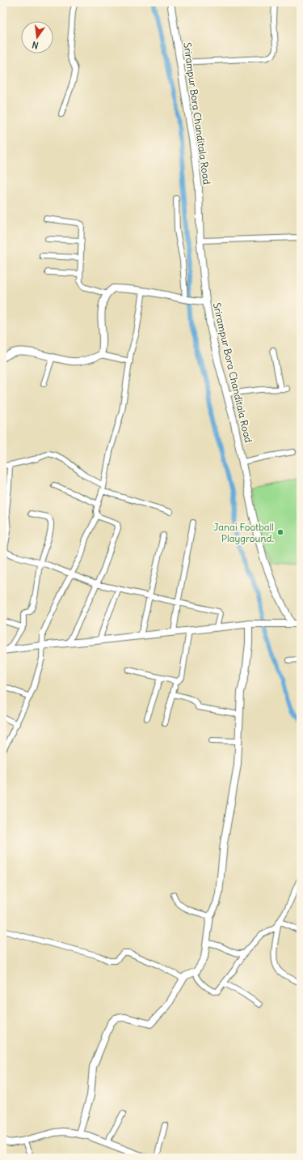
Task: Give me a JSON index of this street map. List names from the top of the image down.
{
  "streets": {
    "street": ["Srirampur Bora Chanditala Road"]
  },
  "places": ["Janai Football Playground."],
  "north": "bottom"
}
